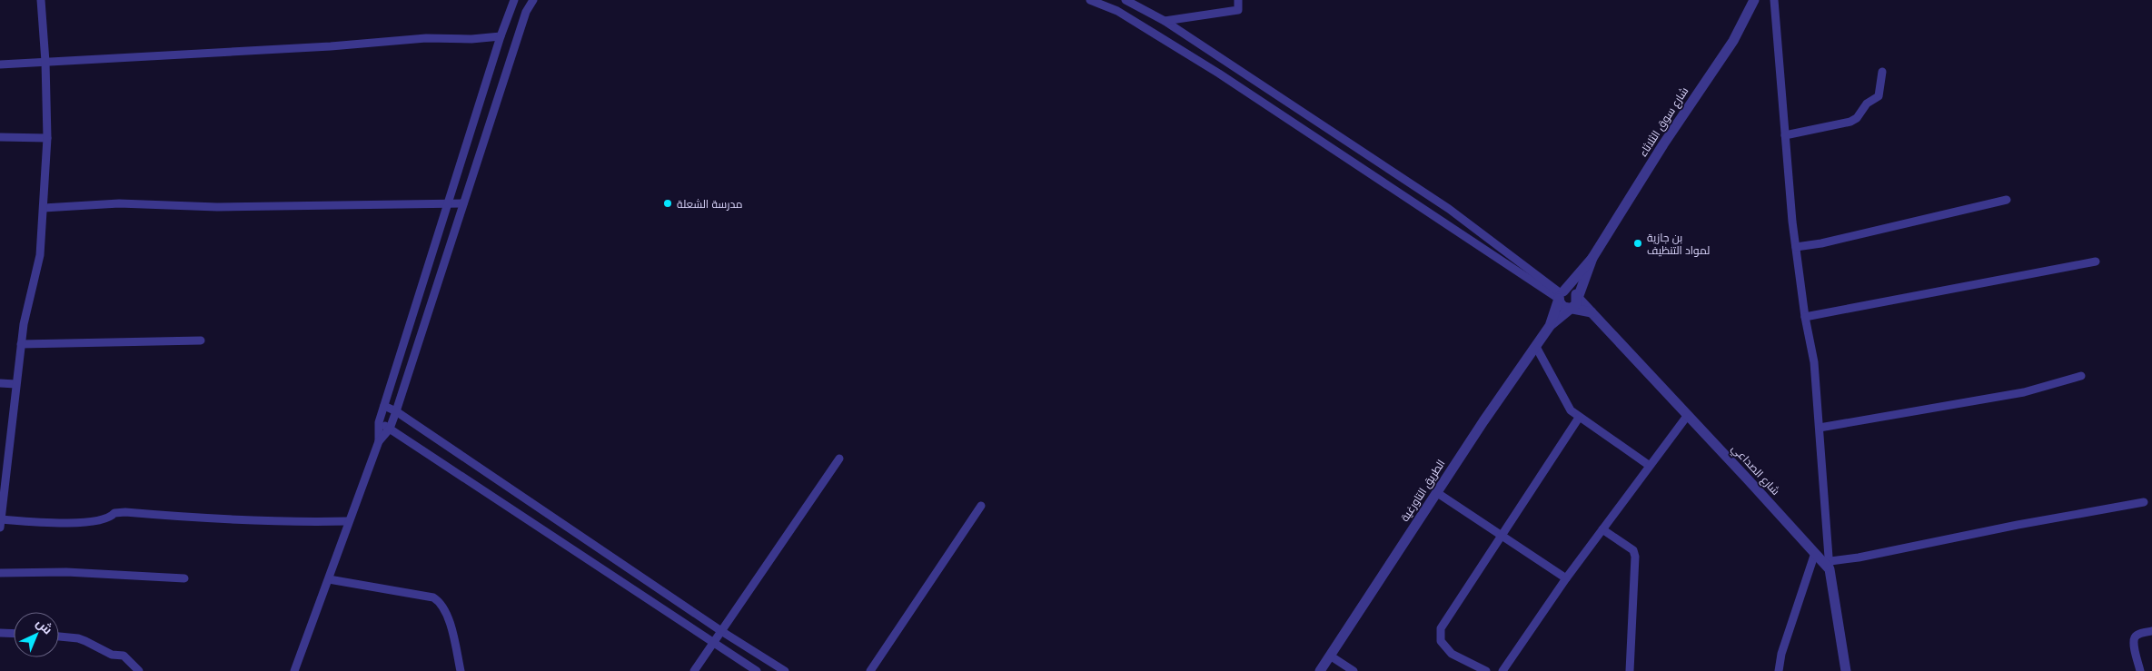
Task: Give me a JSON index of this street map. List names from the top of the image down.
{
  "streets": {
    "street": ["شارع سوق الثلاثاء", "شارع الصداعي", "الطريق التاورغية"]
  },
  "places": ["مدرسة الشعلة", "بن جازية لمواد التنظيف"],
  "north": "top right"
}
